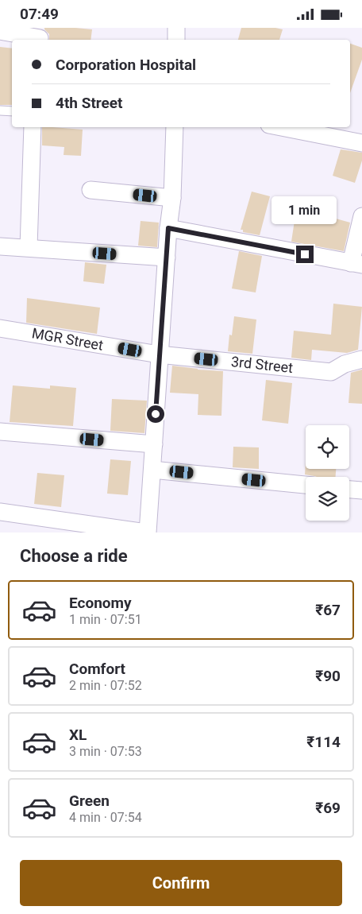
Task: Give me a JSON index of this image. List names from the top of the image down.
{
  "streets": {
    "street": ["MGR Street", "3rd Street"]
  },
  "crossings": [
    ["MGR Street", "3rd Street"]
  ],
  "page": {
    "status": "07:49",
    "banner": ["Corporation Hospital", "4th Street"],
    "bubble": "1 min",
    "heading": "Choose a ride",
    "list": [
      {
        "name": "Economy",
        "note": "1 min · 07:51",
        "value": "₹67"
      },
      {
        "name": "Comfort",
        "note": "2 min · 07:52",
        "value": "₹90"
      },
      {
        "name": "XL",
        "note": "3 min · 07:53",
        "value": "₹114"
      },
      {
        "name": "Green",
        "note": "4 min · 07:54",
        "value": "₹69"
      }
    ],
    "buttons": "Confirm"
  }
}
